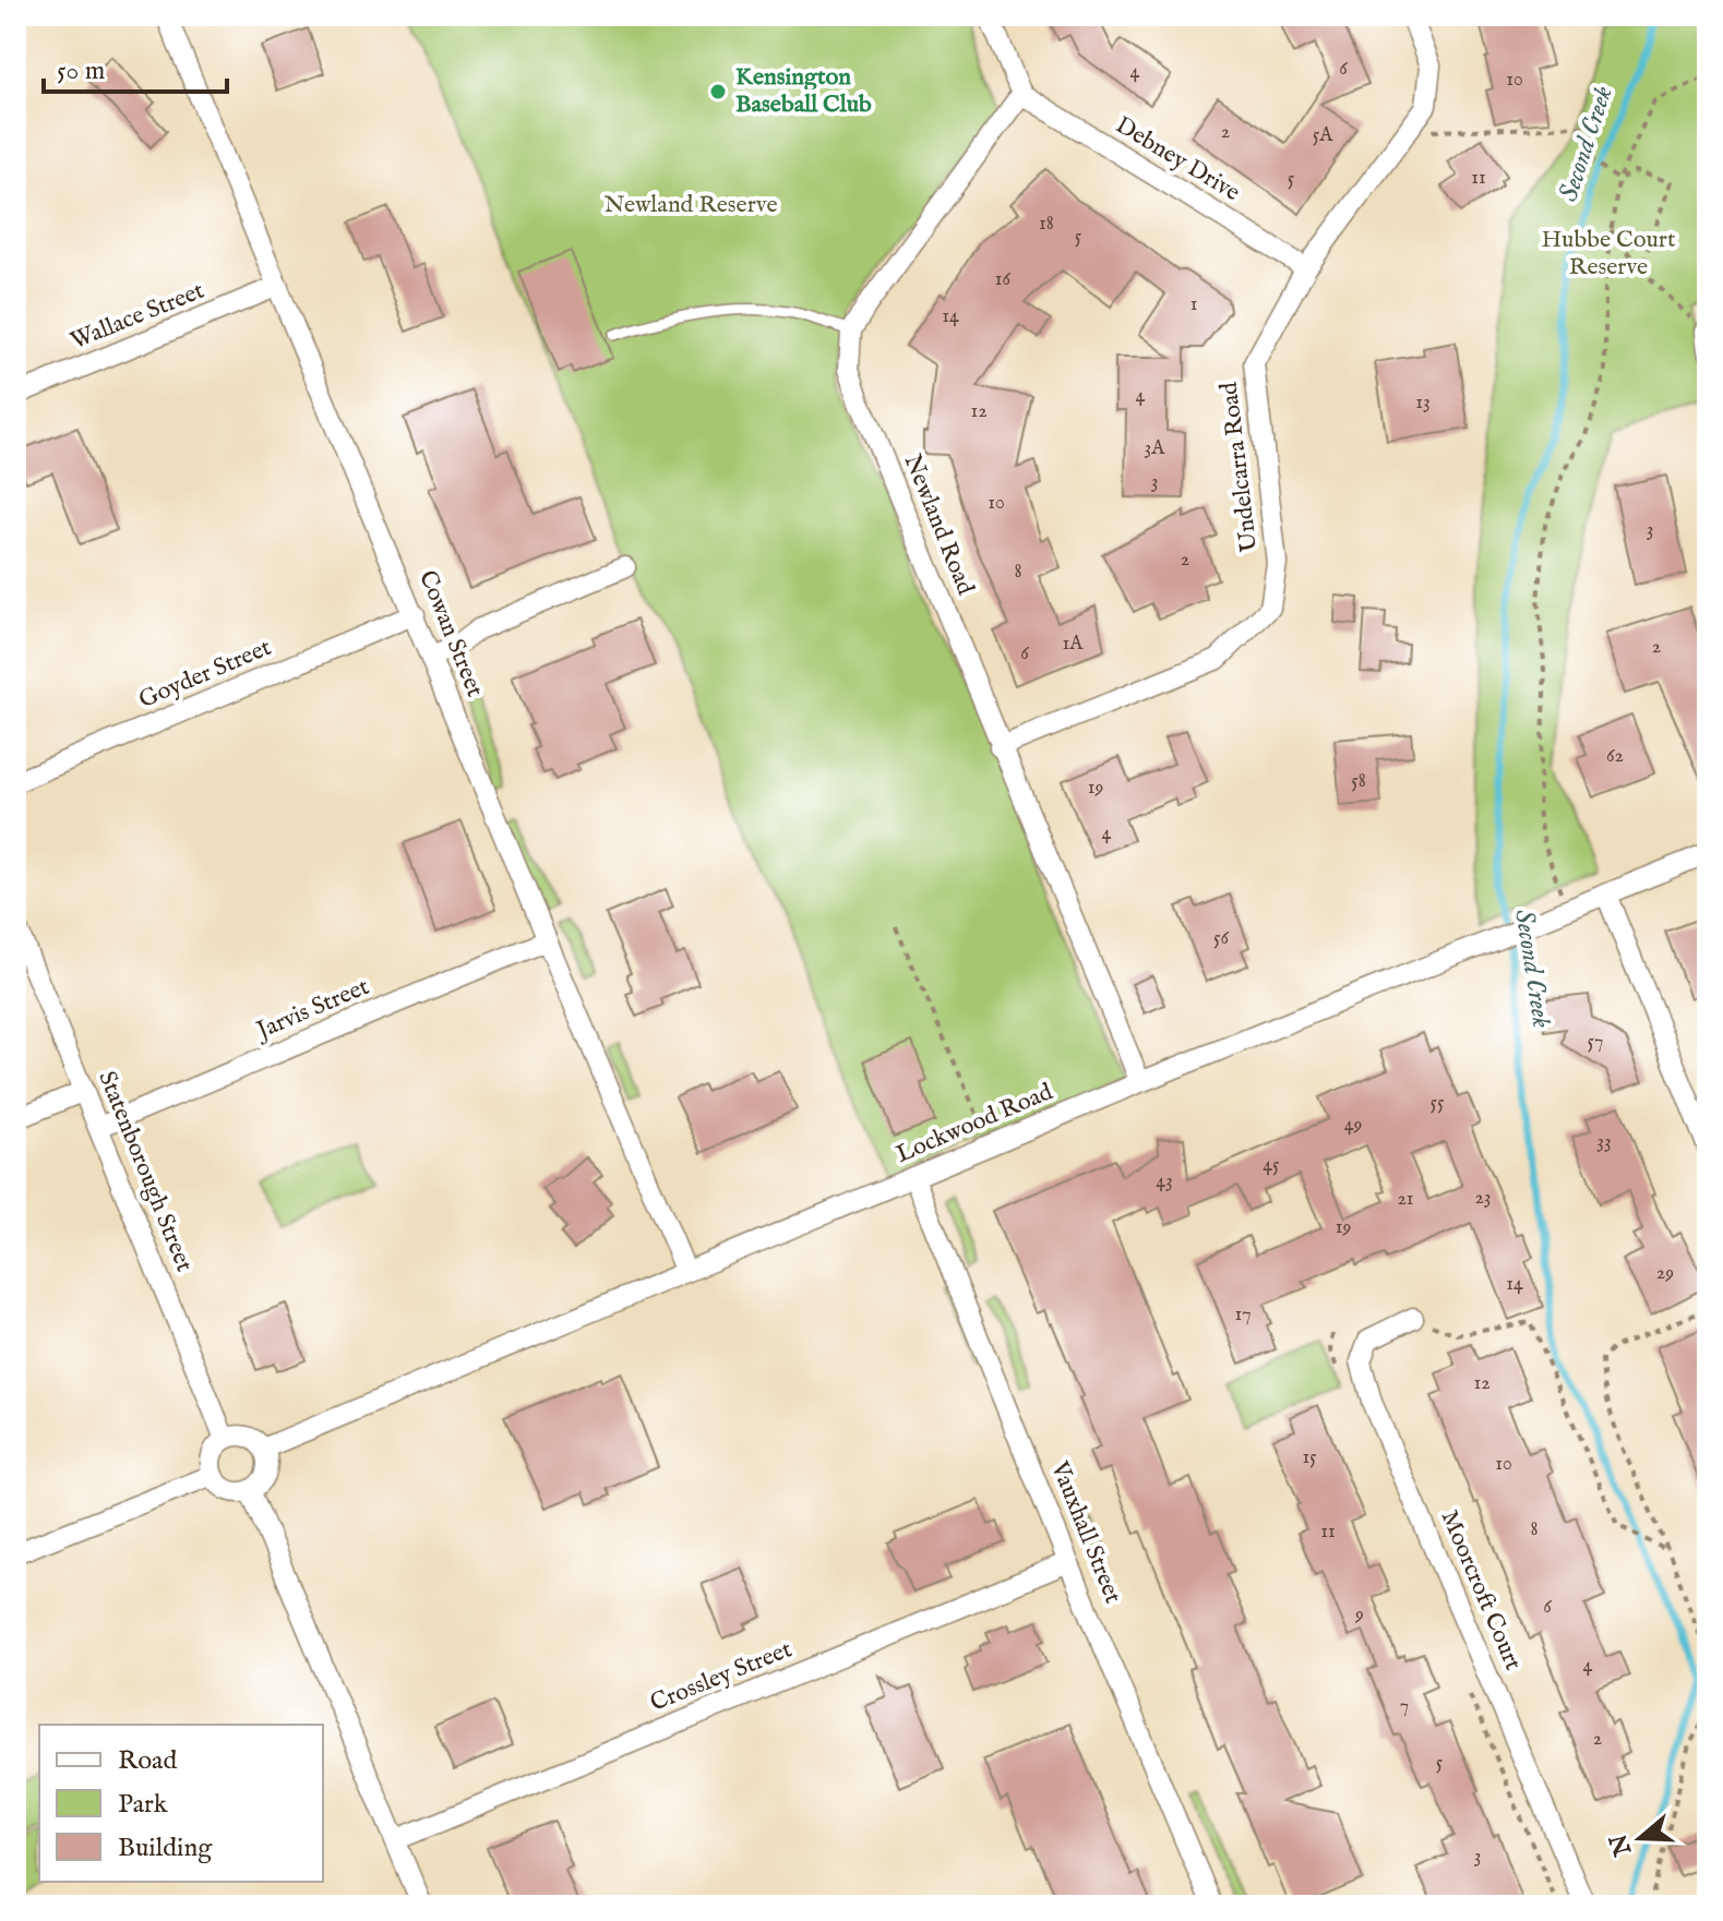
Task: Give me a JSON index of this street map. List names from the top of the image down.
{
  "streets": {
    "street": [
      "Debney Drive",
      "Wallace Street",
      "Undelcarra Road",
      "Newland Road",
      "Cowan Street",
      "Goyder Street",
      "Jarvis Street",
      "Lockwood Road",
      "Statenborough Street",
      "Vauxhall Street",
      "Moorcroft Court",
      "Crossley Street"
    ]
  },
  "crossings": [
    ["Debney Drive", "Undelcarra Road"],
    ["Wallace Street", "Cowan Street"],
    ["Undelcarra Road", "Newland Road"],
    ["Newland Road", "Lockwood Road"],
    ["Cowan Street", "Goyder Street"],
    ["Cowan Street", "Jarvis Street"],
    ["Cowan Street", "Lockwood Road"],
    ["Jarvis Street", "Statenborough Street"],
    ["Lockwood Road", "Statenborough Street"],
    ["Lockwood Road", "Vauxhall Street"],
    ["Vauxhall Street", "Crossley Street"]
  ],
  "water": ["Second Creek"],
  "parks": ["Newland Reserve", "Hubbe Court Reserve"],
  "places": ["Kensington Baseball Club"],
  "house_numbers": [
    "6",
    "4",
    "10",
    "2",
    "5A",
    "11",
    "5",
    "18",
    "5",
    "16",
    "1",
    "14",
    "4",
    "13",
    "12",
    "3A",
    "3",
    "10",
    "3",
    "2",
    "8",
    "1A",
    "2",
    "6",
    "62",
    "58",
    "19",
    "4",
    "56",
    "57",
    "55",
    "49",
    "33",
    "45",
    "43",
    "23",
    "21",
    "19",
    "29",
    "14",
    "17",
    "12",
    "15",
    "10",
    "8",
    "11",
    "6",
    "9",
    "4",
    "7",
    "2",
    "5",
    "3"
  ],
  "legend": ["Road", "Park", "Building"],
  "scale_bar": "50 m",
  "north": "left"
}
